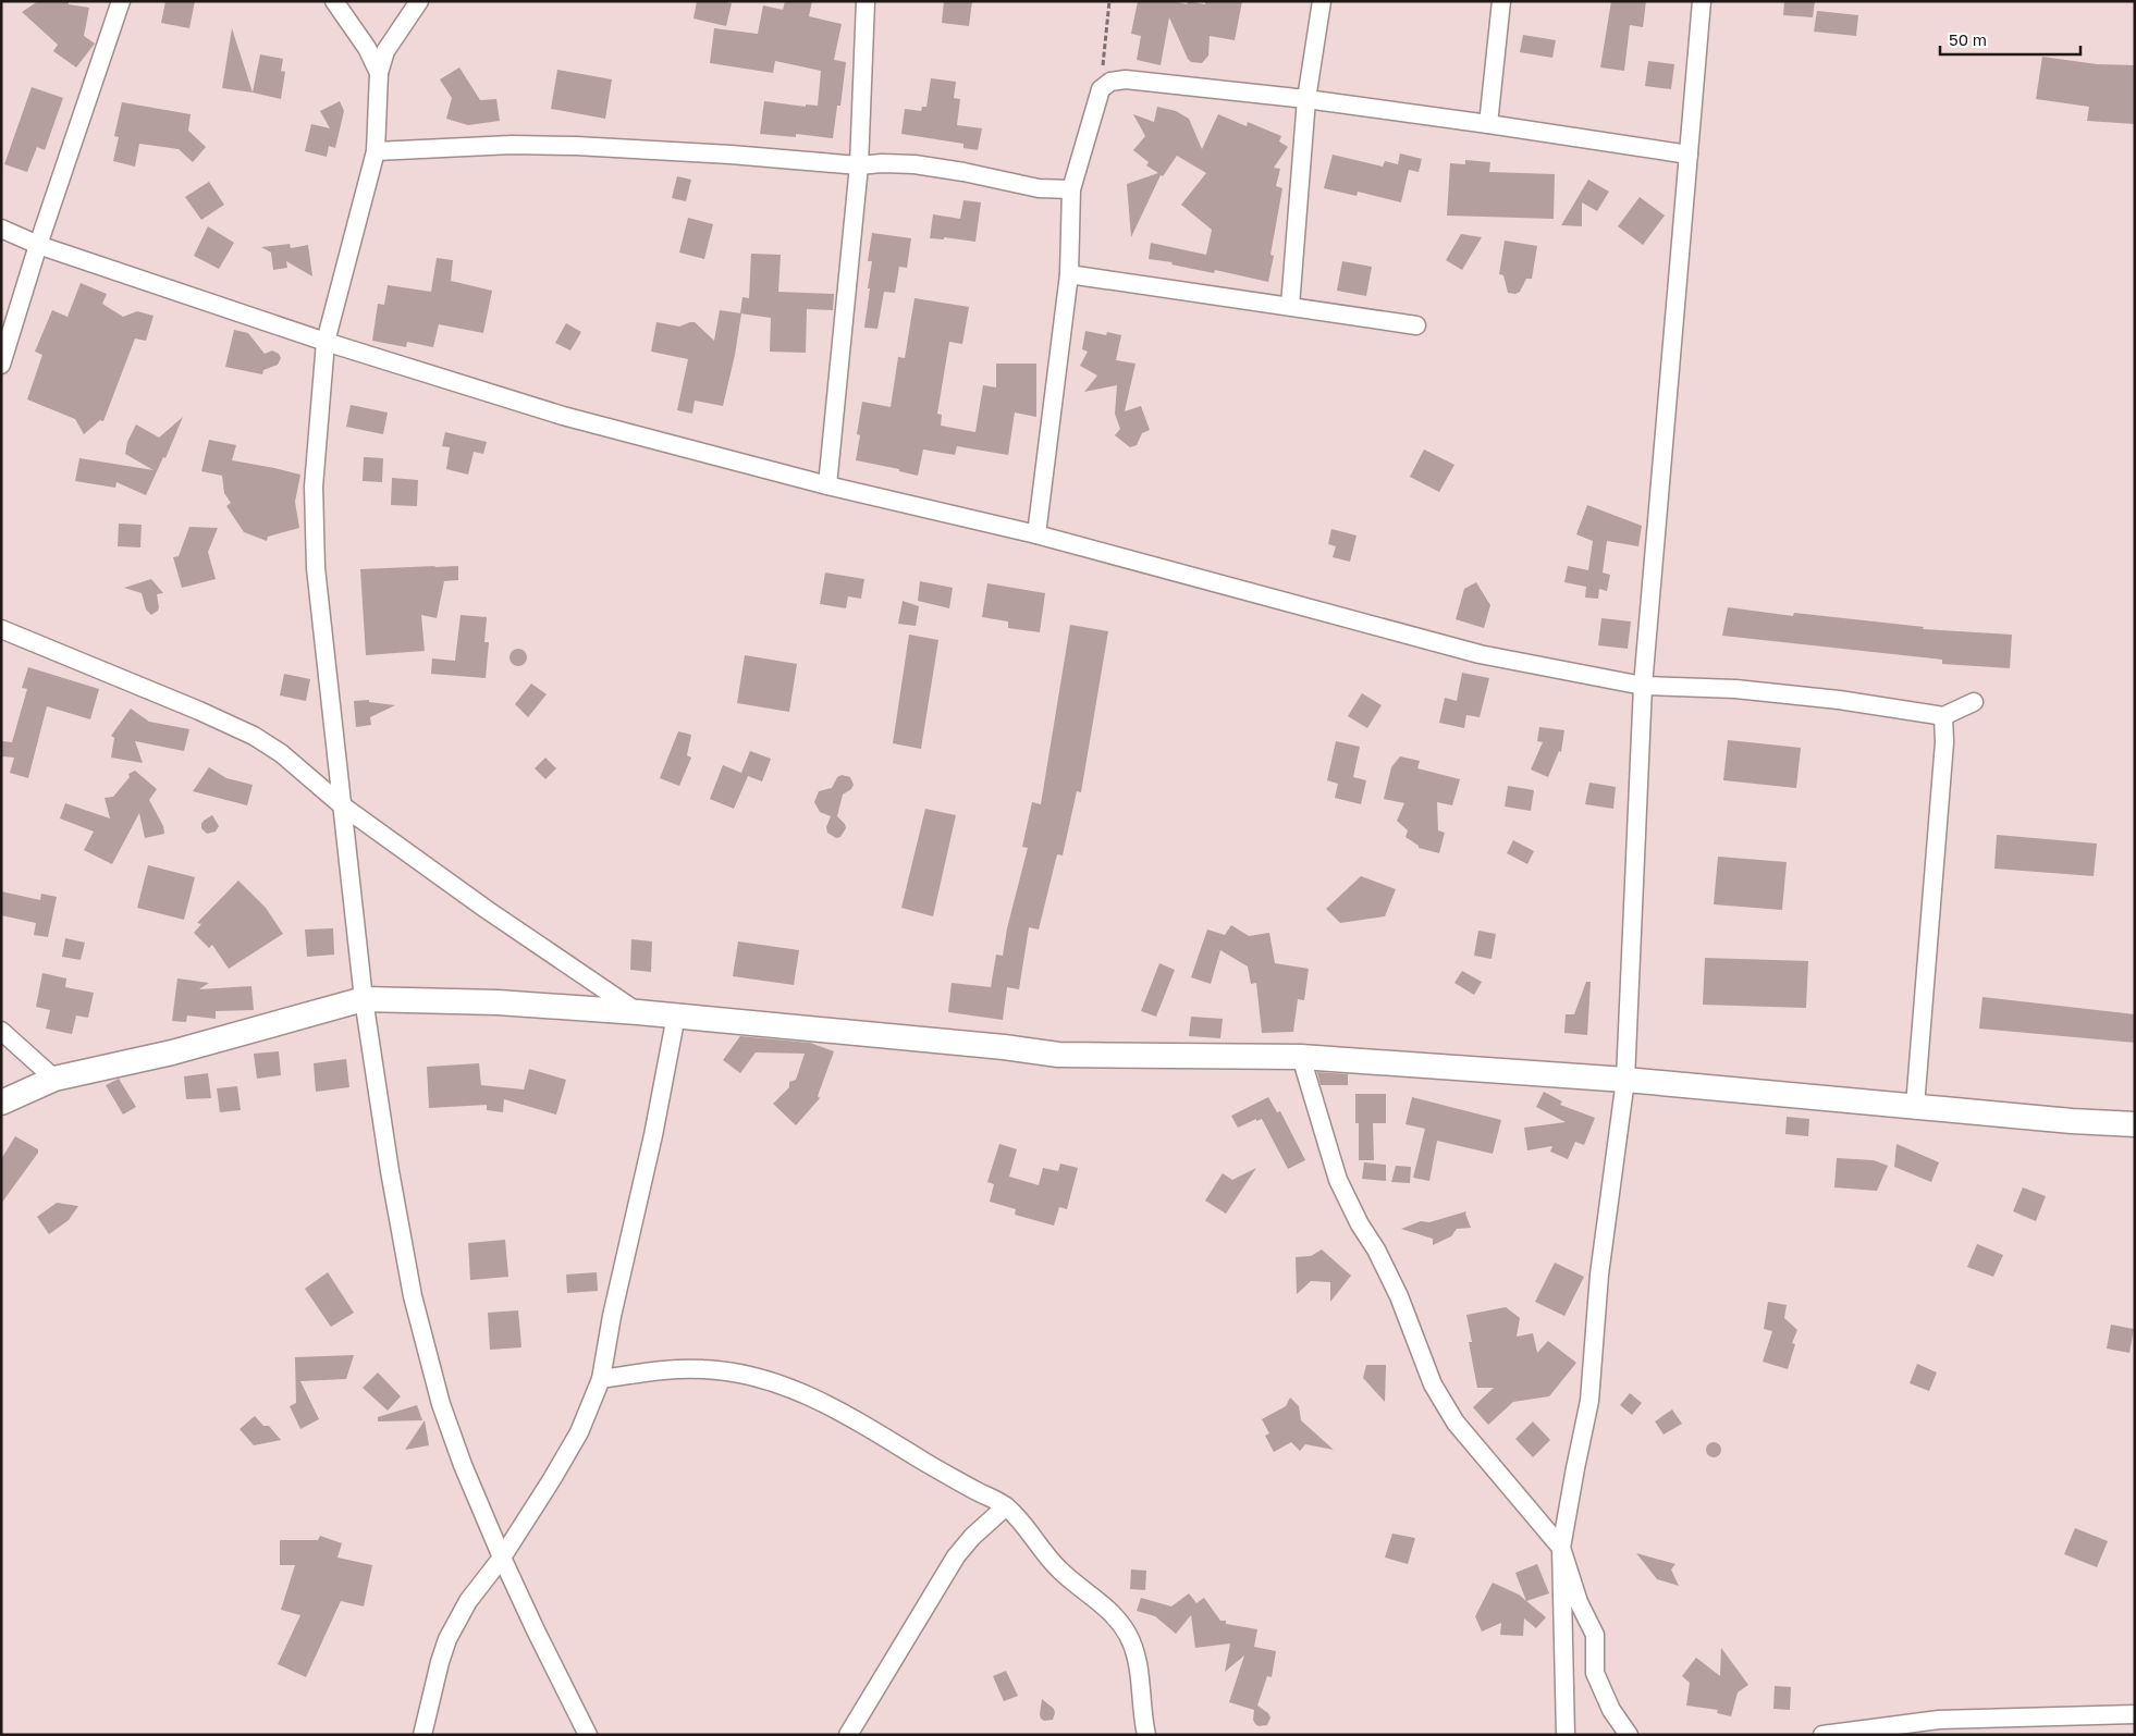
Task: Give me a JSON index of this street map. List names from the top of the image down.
{
  "scale_bar": "50 m"
}
